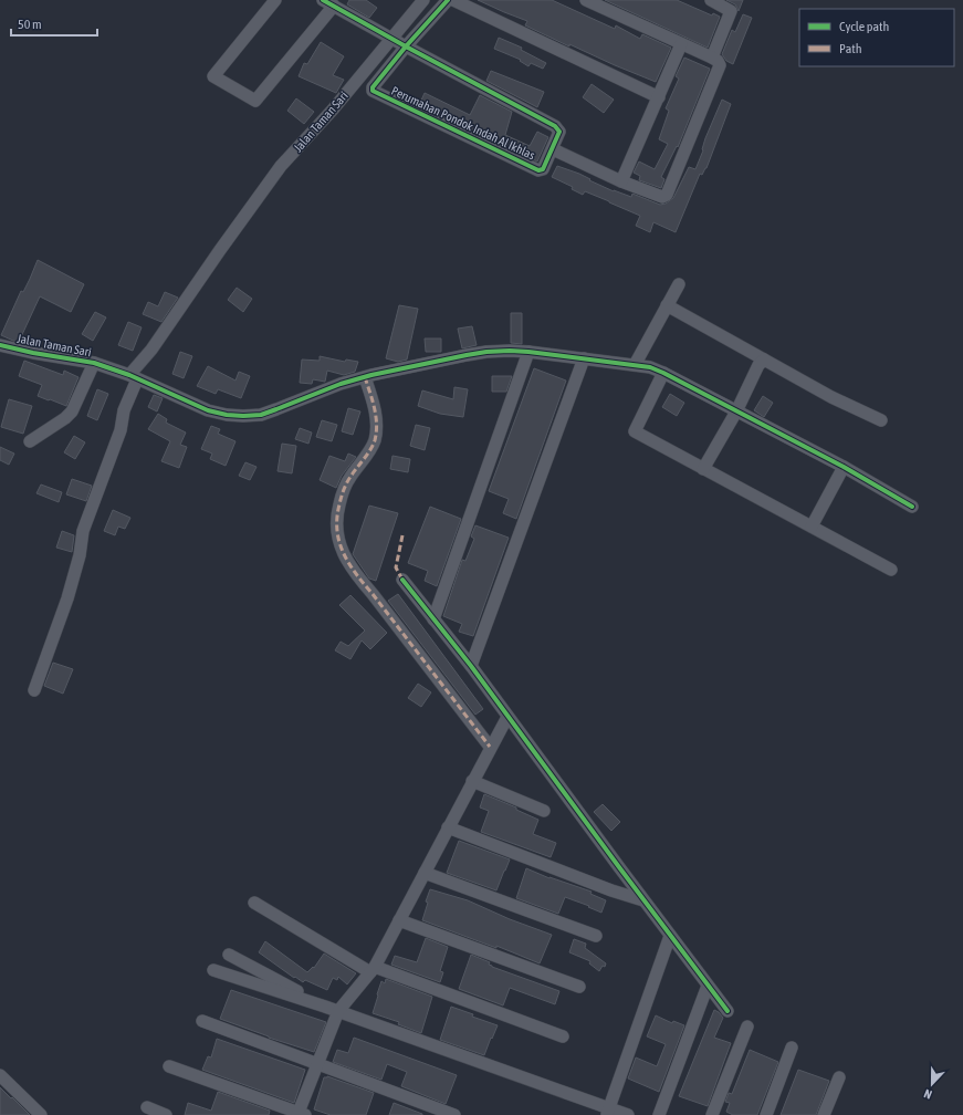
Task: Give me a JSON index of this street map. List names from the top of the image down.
{
  "streets": {
    "street": ["Jalan Taman Sari", "Perumahan Pondok Indah Al Ikhlas"]
  },
  "crossings": [
    ["Jalan Taman Sari", "Perumahan Pondok Indah Al Ikhlas"]
  ],
  "legend": ["Cycle path", "Path"],
  "scale_bar": "50 m",
  "north": "bottom"
}
